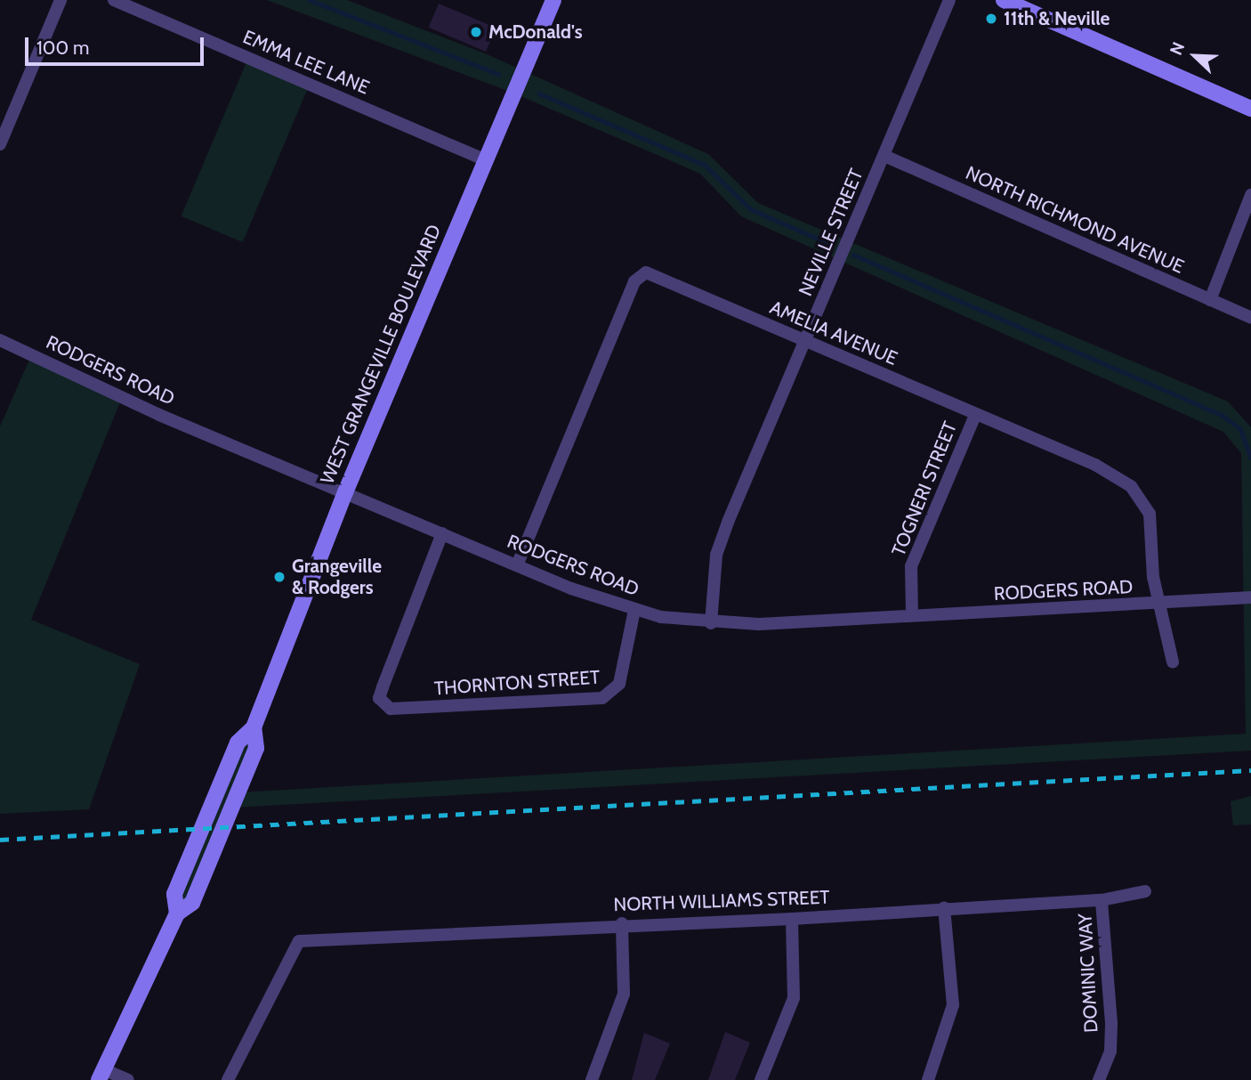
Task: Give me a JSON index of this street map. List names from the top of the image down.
{
  "streets": {
    "main road": ["WEST GRANGEVILLE BOULEVARD"],
    "street": [
      "EMMA LEE LANE",
      "NORTH RICHMOND AVENUE",
      "NEVILLE STREET",
      "AMELIA AVENUE",
      "RODGERS ROAD",
      "TOGNERI STREET",
      "THORNTON STREET",
      "NORTH WILLIAMS STREET",
      "DOMINIC WAY"
    ]
  },
  "crossings": [
    ["EMMA LEE LANE", "WEST GRANGEVILLE BOULEVARD"],
    ["NORTH RICHMOND AVENUE", "NEVILLE STREET"],
    ["NEVILLE STREET", "AMELIA AVENUE"],
    ["NEVILLE STREET", "RODGERS ROAD"],
    ["AMELIA AVENUE", "RODGERS ROAD"],
    ["AMELIA AVENUE", "TOGNERI STREET"],
    ["WEST GRANGEVILLE BOULEVARD", "RODGERS ROAD"],
    ["RODGERS ROAD", "TOGNERI STREET"],
    ["RODGERS ROAD", "THORNTON STREET"],
    ["NORTH WILLIAMS STREET", "DOMINIC WAY"]
  ],
  "places": ["11th & Neville", "McDonald's", "Grangeville & Rodgers"],
  "scale_bar": "100 m",
  "north": "top left"
}
